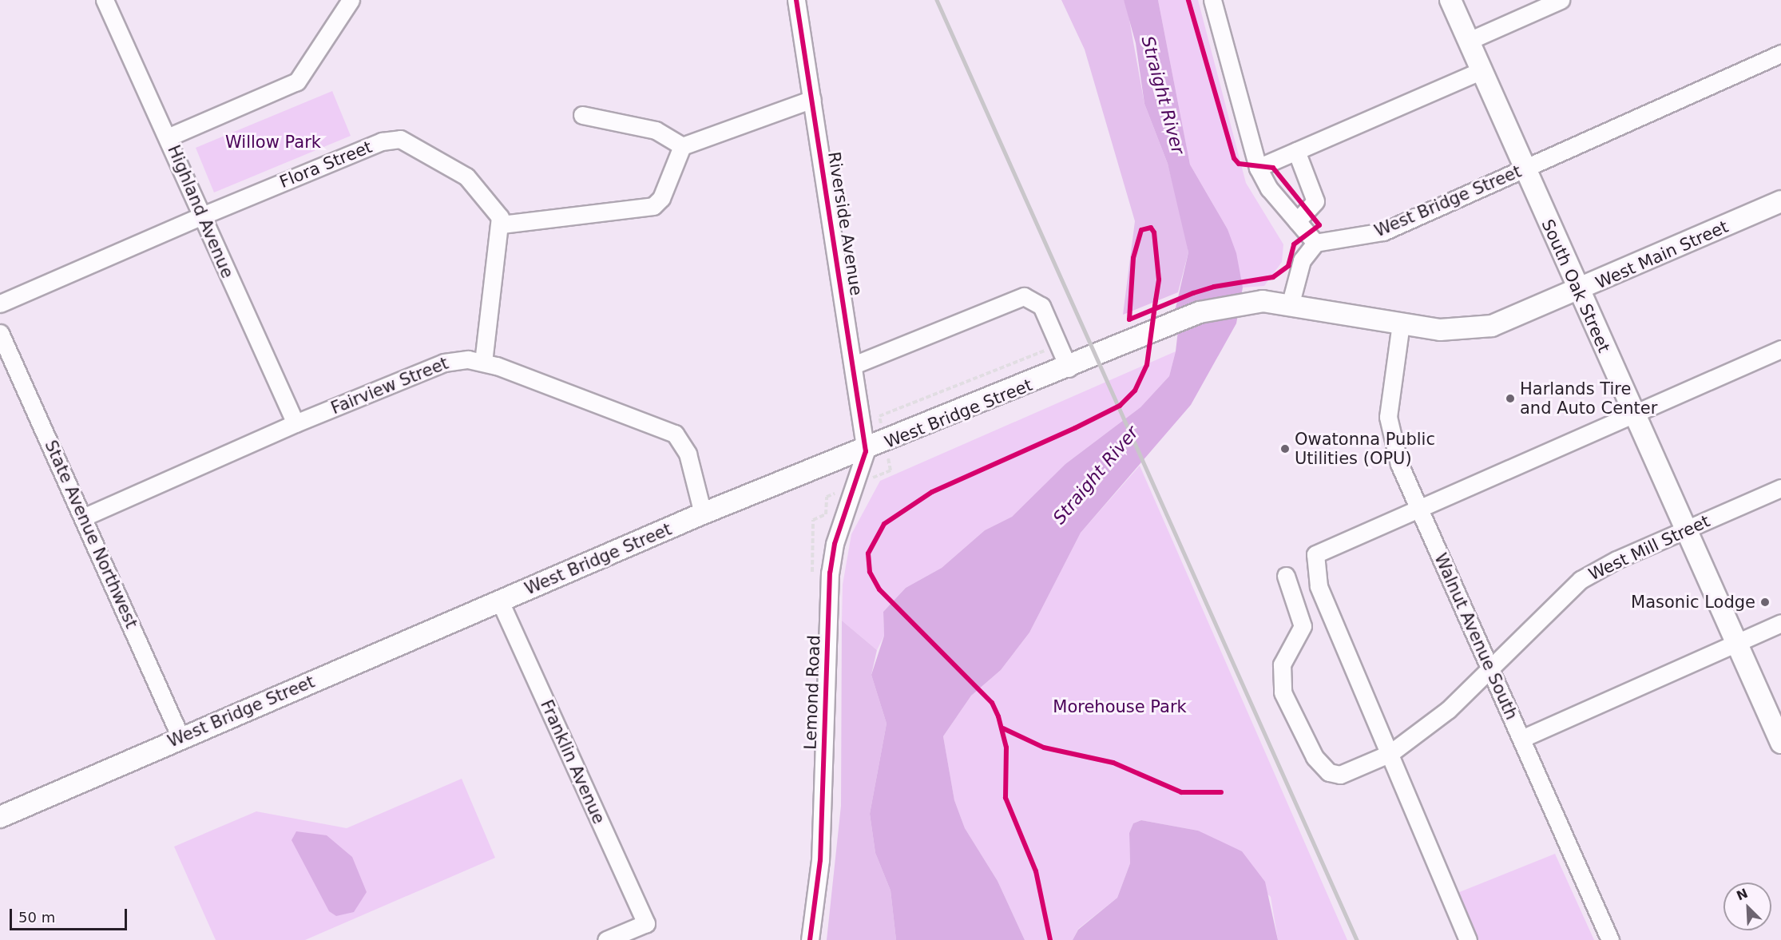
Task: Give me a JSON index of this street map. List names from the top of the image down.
{
  "streets": {
    "main road": ["West Bridge Street", "West Main Street", "South Oak Street"],
    "street": [
      "Flora Street",
      "Highland Avenue",
      "Riverside Avenue",
      "Fairview Street",
      "State Avenue Northwest",
      "West Mill Street",
      "Walnut Avenue South",
      "Lemond Road",
      "Franklin Avenue"
    ]
  },
  "crossings": [
    ["Flora Street", "Highland Avenue"],
    ["West Bridge Street", "Riverside Avenue"],
    ["West Bridge Street", "West Main Street"],
    ["West Bridge Street", "South Oak Street"],
    ["West Bridge Street", "Fairview Street"],
    ["West Bridge Street", "State Avenue Northwest"],
    ["West Bridge Street", "Lemond Road"],
    ["West Bridge Street", "Franklin Avenue"],
    ["Highland Avenue", "Fairview Street"],
    ["Riverside Avenue", "Lemond Road"],
    ["West Main Street", "South Oak Street"],
    ["West Main Street", "Walnut Avenue South"],
    ["South Oak Street", "West Mill Street"],
    ["Fairview Street", "State Avenue Northwest"],
    ["West Mill Street", "Walnut Avenue South"]
  ],
  "water": ["Straight River"],
  "parks": ["Willow Park", "Morehouse Park"],
  "places": ["Harlands Tire and Auto Center", "Owatonna Public Utilities (OPU)", "Masonic Lodge"],
  "scale_bar": "50 m",
  "north": "top left"
}
